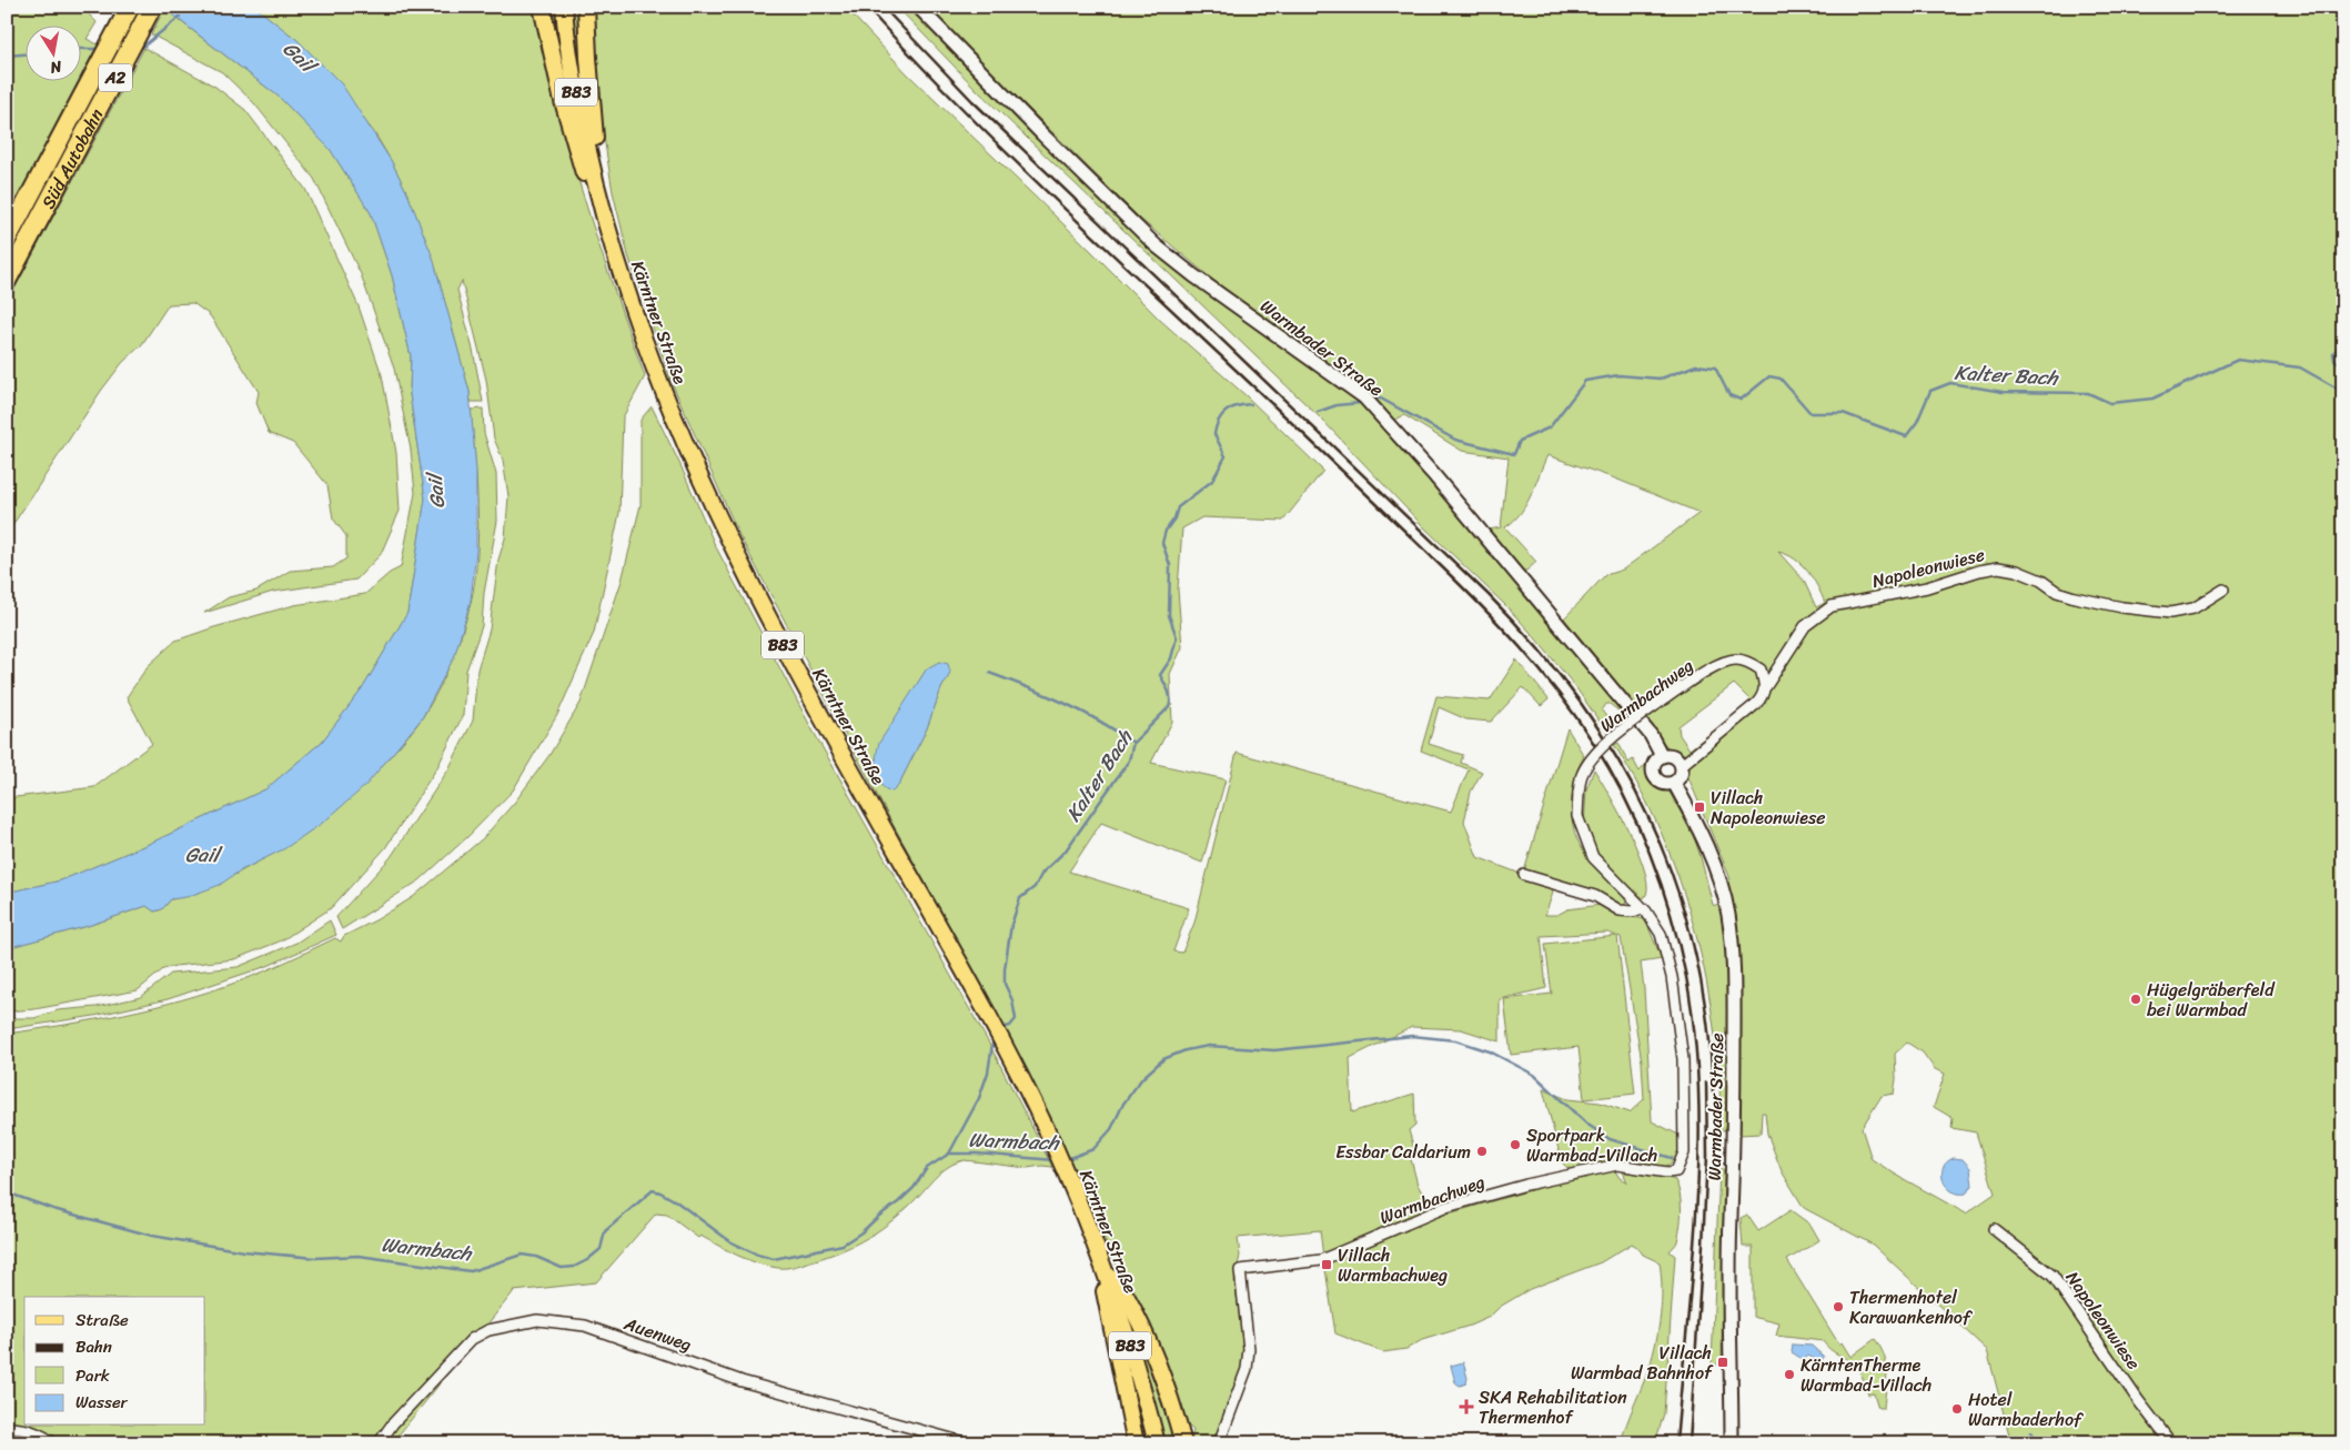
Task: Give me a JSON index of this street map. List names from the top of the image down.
{
  "streets": {
    "highway": ["A2", "Süd Autobahn"],
    "main road": ["B83", "Kärntner Straße"],
    "street": [
      "Warmbader Straße",
      "Napoleonwiese",
      "Warmbachweg",
      "Auenweg"
    ]
  },
  "crossings": [
    ["Napoleonwiese", "Warmbachweg"]
  ],
  "water": ["Gail", "Kalter Bach", "Warmbach"],
  "places": {
    "transit": ["Villach Napoleonwiese", "Villach Warmbachweg", "Villach Warmbad Bahnhof"],
    "other": [
      "Hügelgräberfeld bei Warmbad",
      "Sportpark Warmbad-Villach",
      "Essbar Caldarium",
      "Thermenhotel Karawankenhof",
      "KärntenTherme Warmbad-Villach",
      "Hotel Warmbaderhof"
    ],
    "health": ["SKA Rehabilitation Thermenhof"]
  },
  "legend": [
    "Straße",
    "Bahn",
    "Park",
    "Wasser"
  ],
  "north": "bottom"
}
